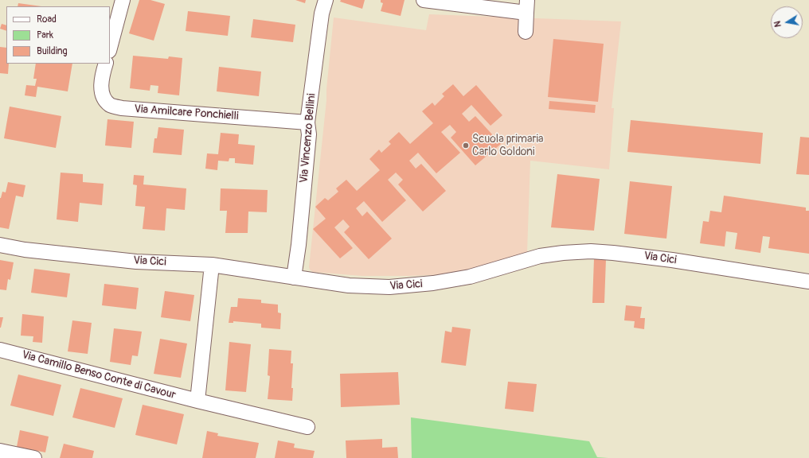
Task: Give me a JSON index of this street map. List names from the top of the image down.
{
  "streets": {
    "street": [
      "Via Amilcare Ponchielli",
      "Via Vincenzo Bellini",
      "Via Cici",
      "Via Camillo Benso Conte di Cavour"
    ]
  },
  "crossings": [
    ["Via Amilcare Ponchielli", "Via Vincenzo Bellini"],
    ["Via Vincenzo Bellini", "Via Cici"]
  ],
  "places": ["Scuola primaria Carlo Goldoni"],
  "legend": ["Road", "Park", "Building"],
  "north": "left"
}
